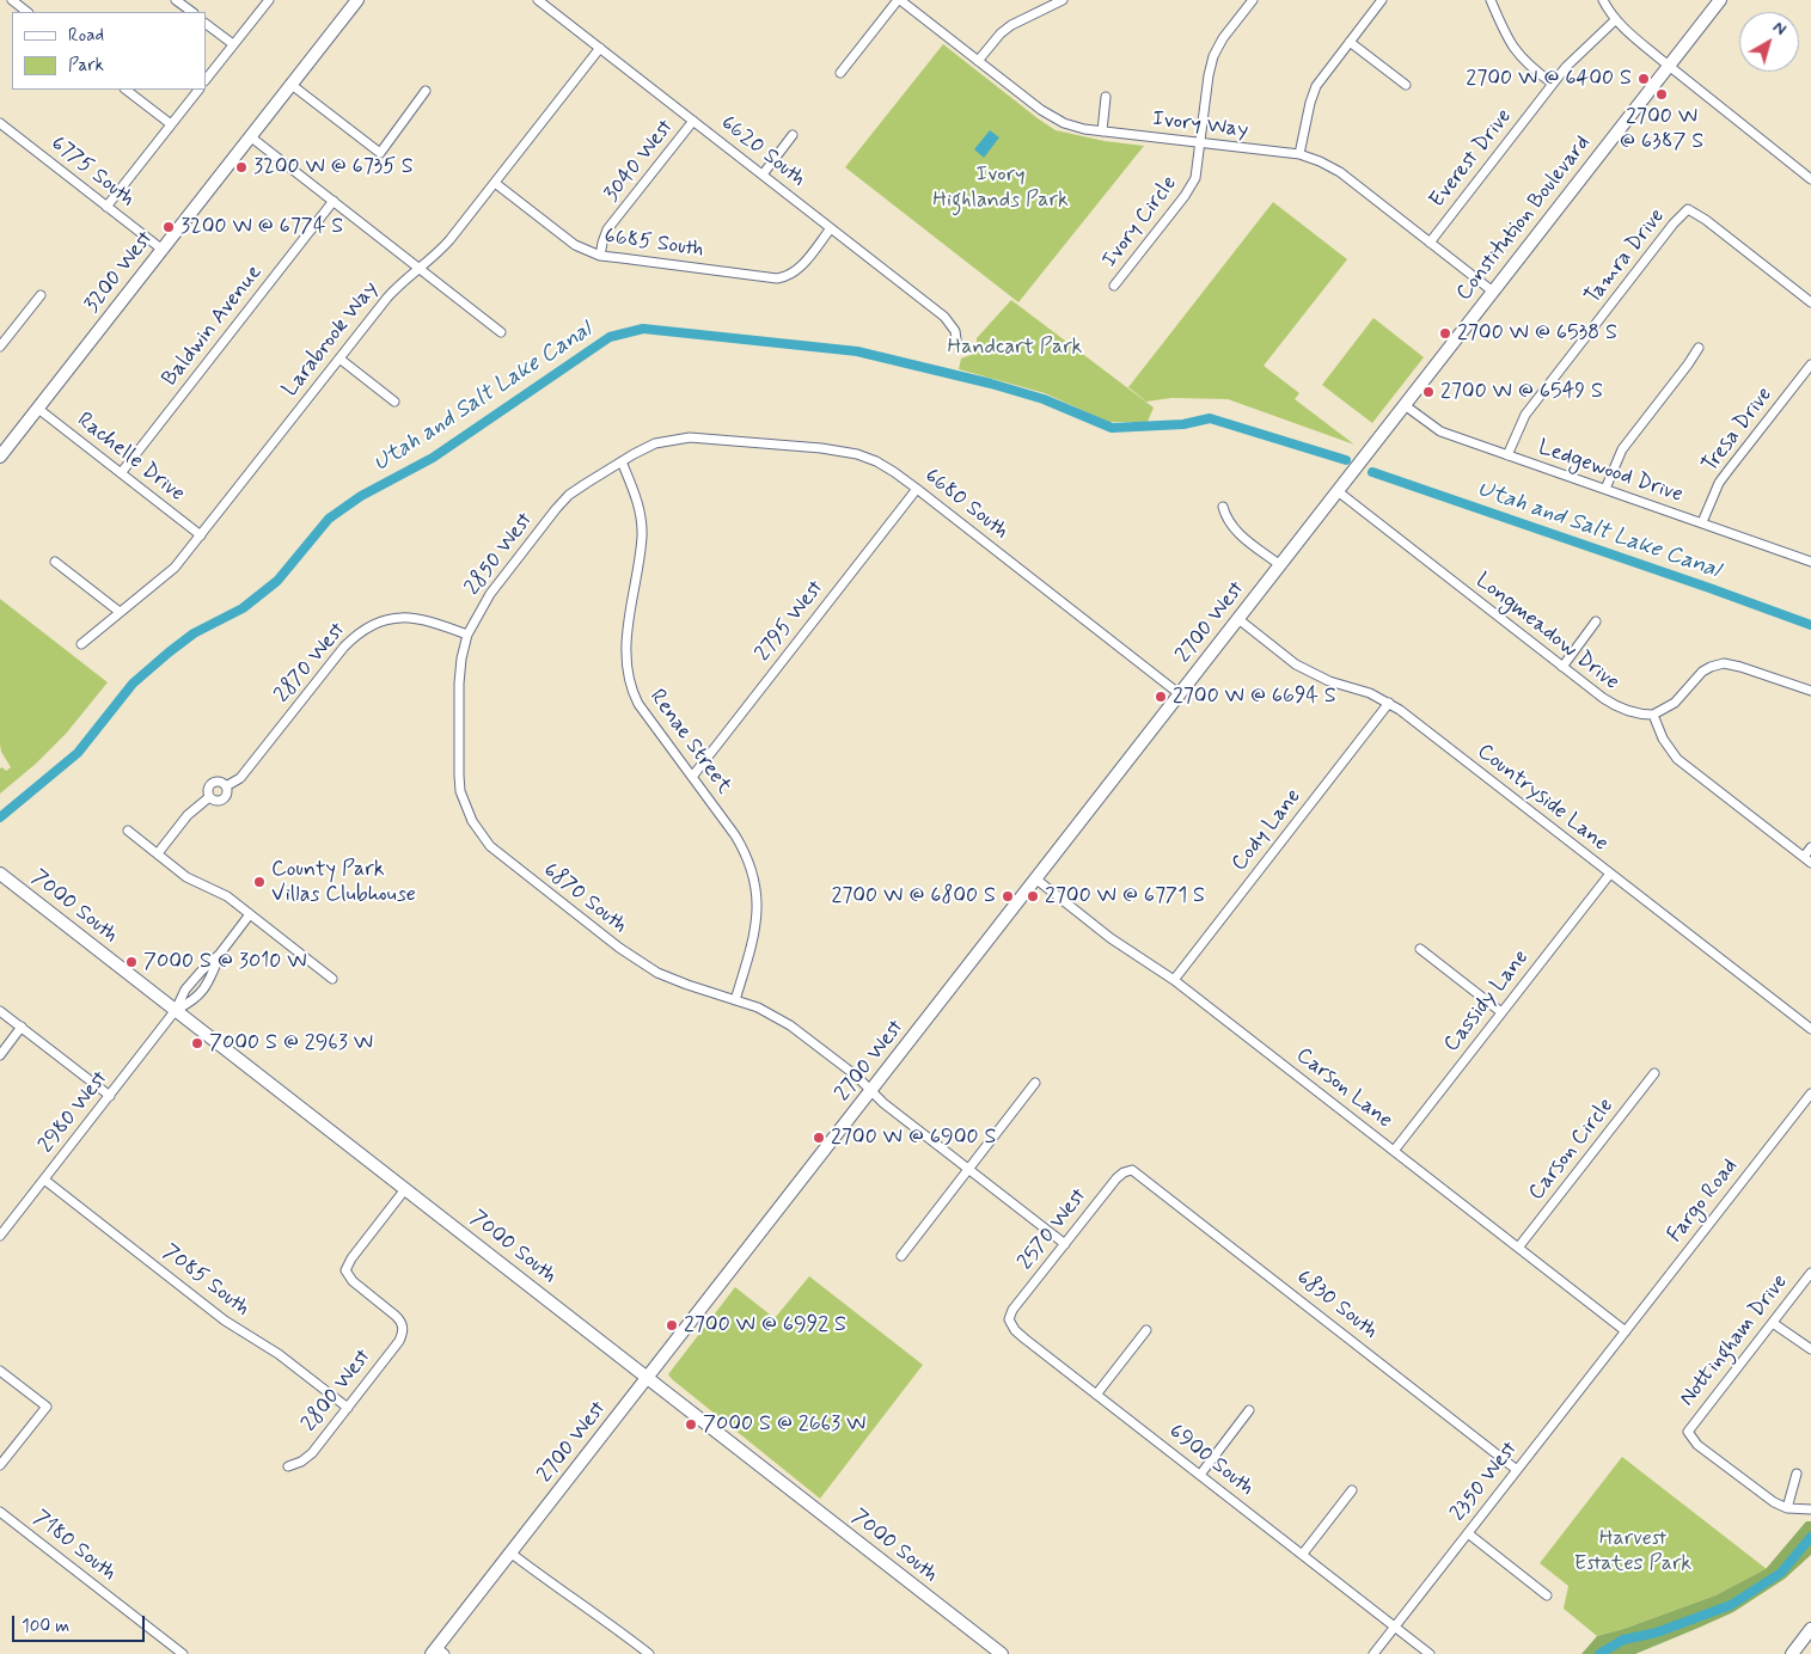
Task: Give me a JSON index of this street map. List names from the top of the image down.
{
  "streets": {
    "main road": [
      "Constitution Boulevard",
      "3200 West",
      "2700 West",
      "7000 South"
    ],
    "street": [
      "Ivory Way",
      "6620 South",
      "Everest Drive",
      "3040 West",
      "6775 South",
      "Ivory Circle",
      "6685 South",
      "Tamra Drive",
      "Baldwin Avenue",
      "Larabrook Way",
      "Tresa Drive",
      "Rachelle Drive",
      "Ledgewood Drive",
      "6680 South",
      "2850 West",
      "2795 West",
      "Longmeadow Drive",
      "2870 West",
      "Renae Street",
      "Countryside Lane",
      "Cody Lane",
      "6870 South",
      "Cassidy Lane",
      "Carson Lane",
      "2980 West",
      "Carson Circle",
      "Fargo Road",
      "2570 West",
      "7085 South",
      "6830 South",
      "Nottingham Drive",
      "2800 West",
      "6900 South",
      "2350 West",
      "7180 South"
    ]
  },
  "crossings": [
    ["Ivory Way", "Everest Drive"],
    ["Ivory Way", "Constitution Boulevard"],
    ["Ivory Way", "Ivory Circle"],
    ["6620 South", "3040 West"],
    ["6620 South", "6685 South"],
    ["6620 South", "Larabrook Way"],
    ["3040 West", "6685 South"],
    ["6775 South", "3200 West"],
    ["Constitution Boulevard", "Ledgewood Drive"],
    ["Constitution Boulevard", "2700 West"],
    ["Constitution Boulevard", "Longmeadow Drive"],
    ["6685 South", "Larabrook Way"],
    ["Tamra Drive", "Ledgewood Drive"],
    ["3200 West", "Rachelle Drive"],
    ["Baldwin Avenue", "Rachelle Drive"],
    ["Larabrook Way", "Rachelle Drive"],
    ["Tresa Drive", "Ledgewood Drive"],
    ["6680 South", "2850 West"],
    ["6680 South", "2795 West"],
    ["6680 South", "2700 West"],
    ["2850 West", "2870 West"],
    ["2850 West", "Renae Street"],
    ["2850 West", "6870 South"],
    ["2795 West", "Renae Street"],
    ["2700 West", "Longmeadow Drive"],
    ["2700 West", "Countryside Lane"],
    ["2700 West", "6870 South"],
    ["2700 West", "7000 South"],
    ["2700 West", "Carson Lane"],
    ["Renae Street", "6870 South"],
    ["Countryside Lane", "Cody Lane"],
    ["Countryside Lane", "Cassidy Lane"],
    ["Cody Lane", "Carson Lane"],
    ["6870 South", "2570 West"],
    ["7000 South", "2980 West"],
    ["7000 South", "2800 West"],
    ["Cassidy Lane", "Carson Lane"],
    ["Carson Lane", "Carson Circle"],
    ["Carson Lane", "Fargo Road"],
    ["Carson Lane", "2350 West"],
    ["2980 West", "7085 South"],
    ["Fargo Road", "2350 West"],
    ["2570 West", "6830 South"],
    ["2570 West", "6900 South"],
    ["7085 South", "2800 West"],
    ["6830 South", "2350 West"],
    ["6900 South", "2350 West"]
  ],
  "water": ["Utah and Salt Lake Canal"],
  "parks": ["Ivory Highlands Park", "Handcart Park", "Harvest Estates Park"],
  "places": [
    "2700 W @ 6400 S",
    "2700 W @ 6387 S",
    "3200 W @ 6735 S",
    "3200 W @ 6774 S",
    "2700 W @ 6538 S",
    "2700 W @ 6549 S",
    "2700 W @ 6694 S",
    "County Park Villas Clubhouse",
    "2700 W @ 6800 S",
    "2700 W @ 6771 S",
    "7000 S @ 3010 W",
    "7000 S @ 2963 W",
    "2700 W @ 6900 S",
    "2700 W @ 6992 S",
    "7000 S @ 2663 W"
  ],
  "legend": ["Road", "Park"],
  "scale_bar": "100 m",
  "north": "top right"
}
